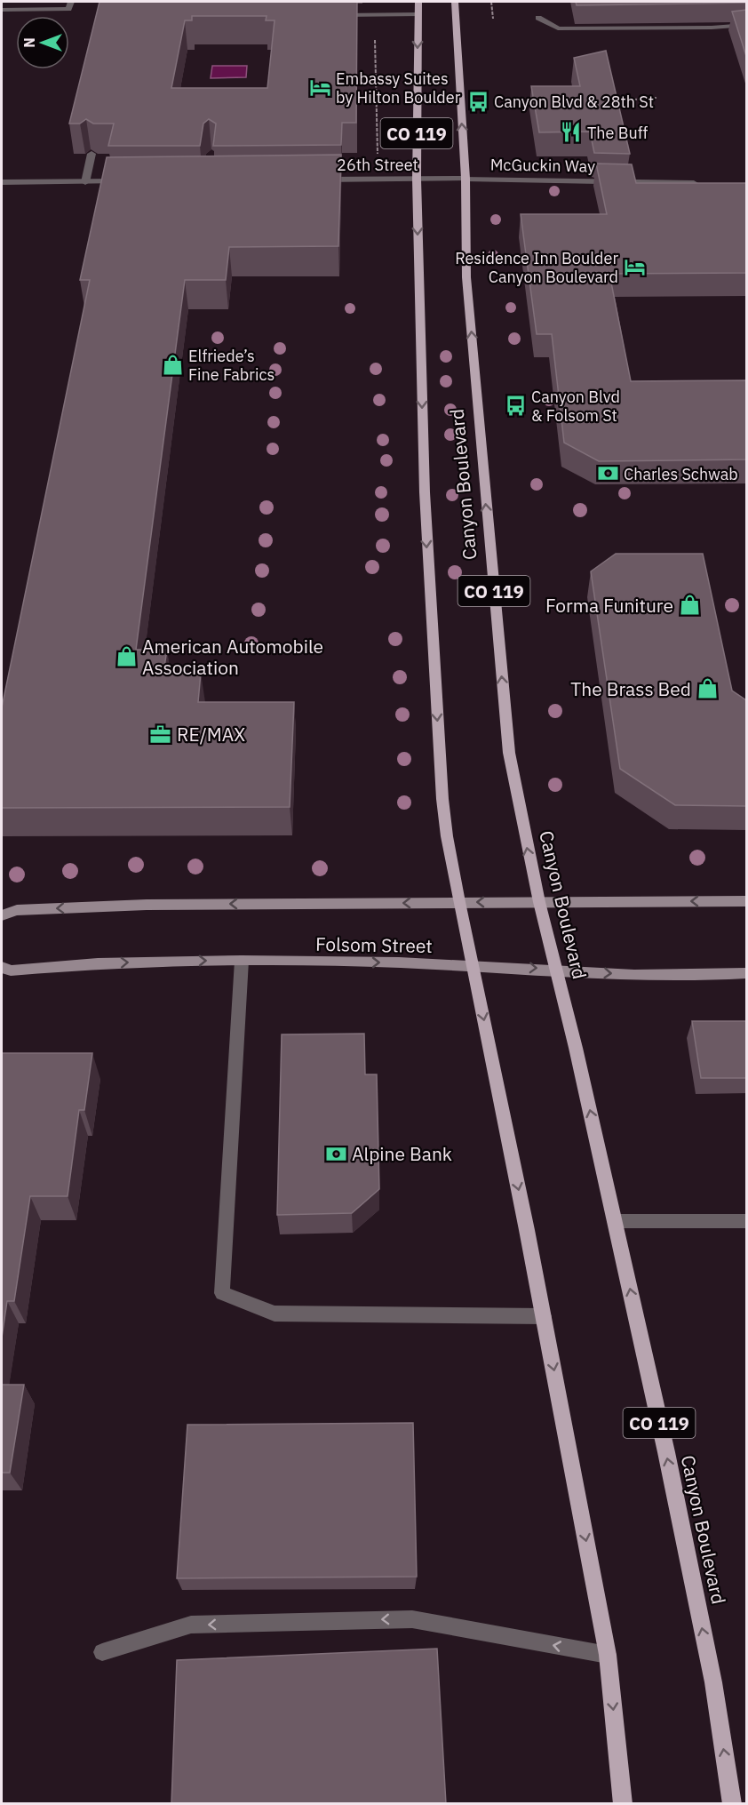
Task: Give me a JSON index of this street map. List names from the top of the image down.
{
  "streets": {
    "main road": ["CO 119", "Canyon Boulevard", "Folsom Street"],
    "street": ["26th Street", "McGuckin Way"]
  },
  "crossings": [
    ["26th Street", "McGuckin Way"],
    ["26th Street", "Canyon Boulevard"],
    ["McGuckin Way", "Canyon Boulevard"],
    ["Canyon Boulevard", "Folsom Street"]
  ],
  "places": {
    "hotel": ["Embassy Suites by Hilton Boulder", "Residence Inn Boulder Canyon Boulevard"],
    "bus stop": ["Canyon Blvd & 28th St", "Canyon Blvd & Folsom St"],
    "restaurant": ["The Buff"],
    "shop": [
      "Elfriede’s Fine Fabrics",
      "Forma Funiture",
      "American Automobile Association",
      "The Brass Bed"
    ],
    "bank": ["Charles Schwab", "Alpine Bank"],
    "office": ["RE/MAX"]
  },
  "north": "left"
}
